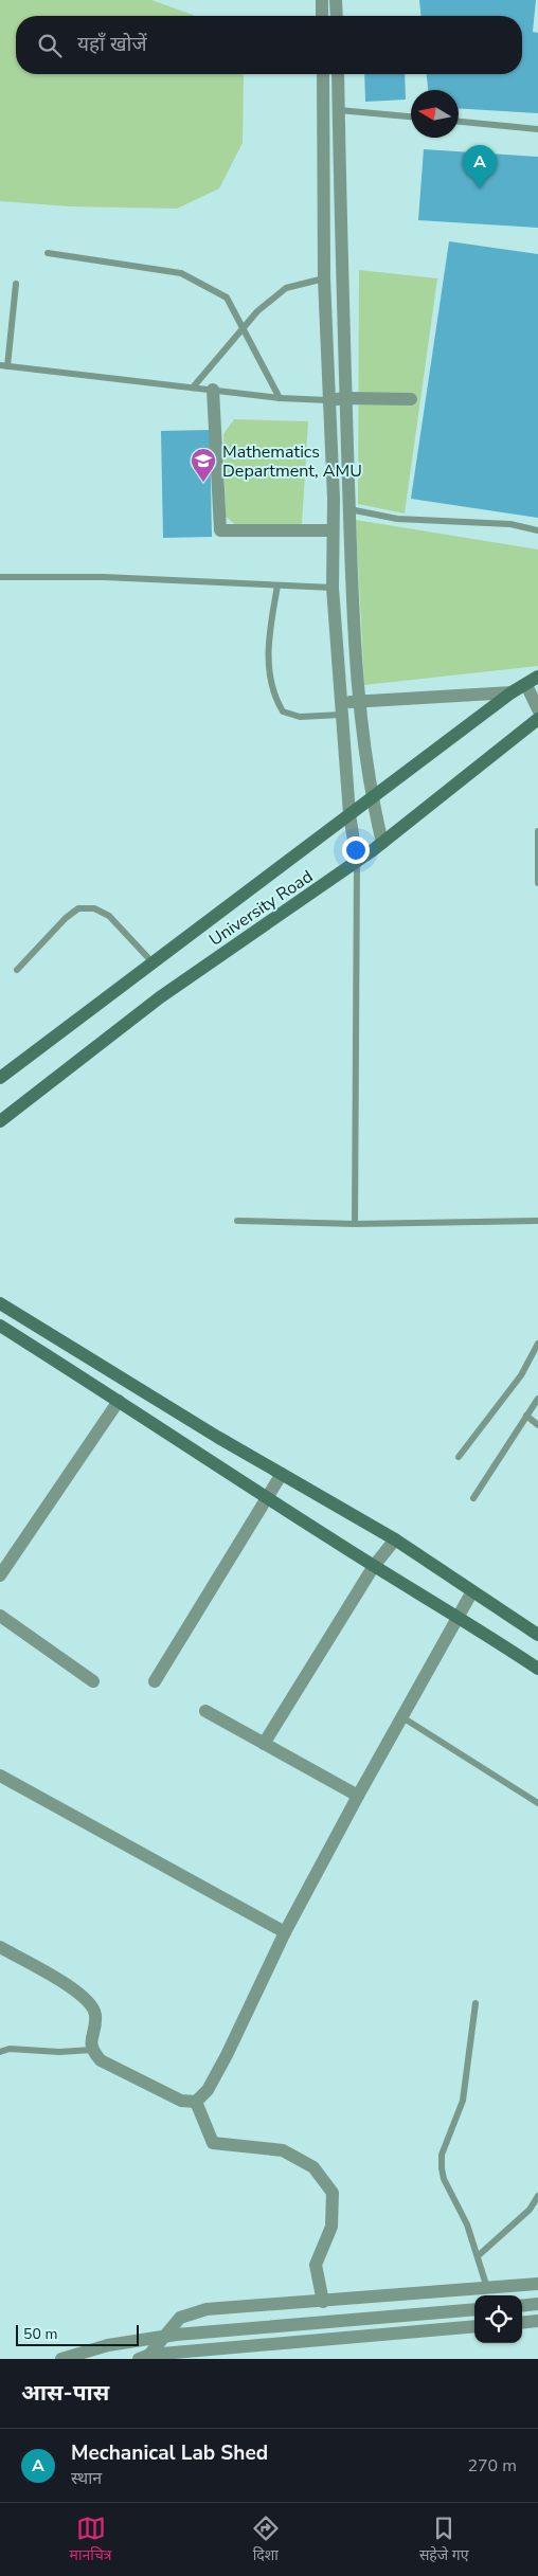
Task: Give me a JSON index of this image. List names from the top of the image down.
{
  "streets": {
    "main road": ["University Road"]
  },
  "places": {
    "school or university": ["Mathematics Department, AMU"]
  },
  "scale_bar": "50 m",
  "north": "left",
  "page": {
    "search": "यहाँ खोजें",
    "pins": "A",
    "scale": "50 m",
    "heading": "आस-पास",
    "list": [
      {
        "mark": "A",
        "name": "Mechanical Lab Shed",
        "note": "स्थान",
        "value": "270 m"
      }
    ],
    "nav": ["मानचित्र", "दिशा", "सहेजे गए"]
  }
}
